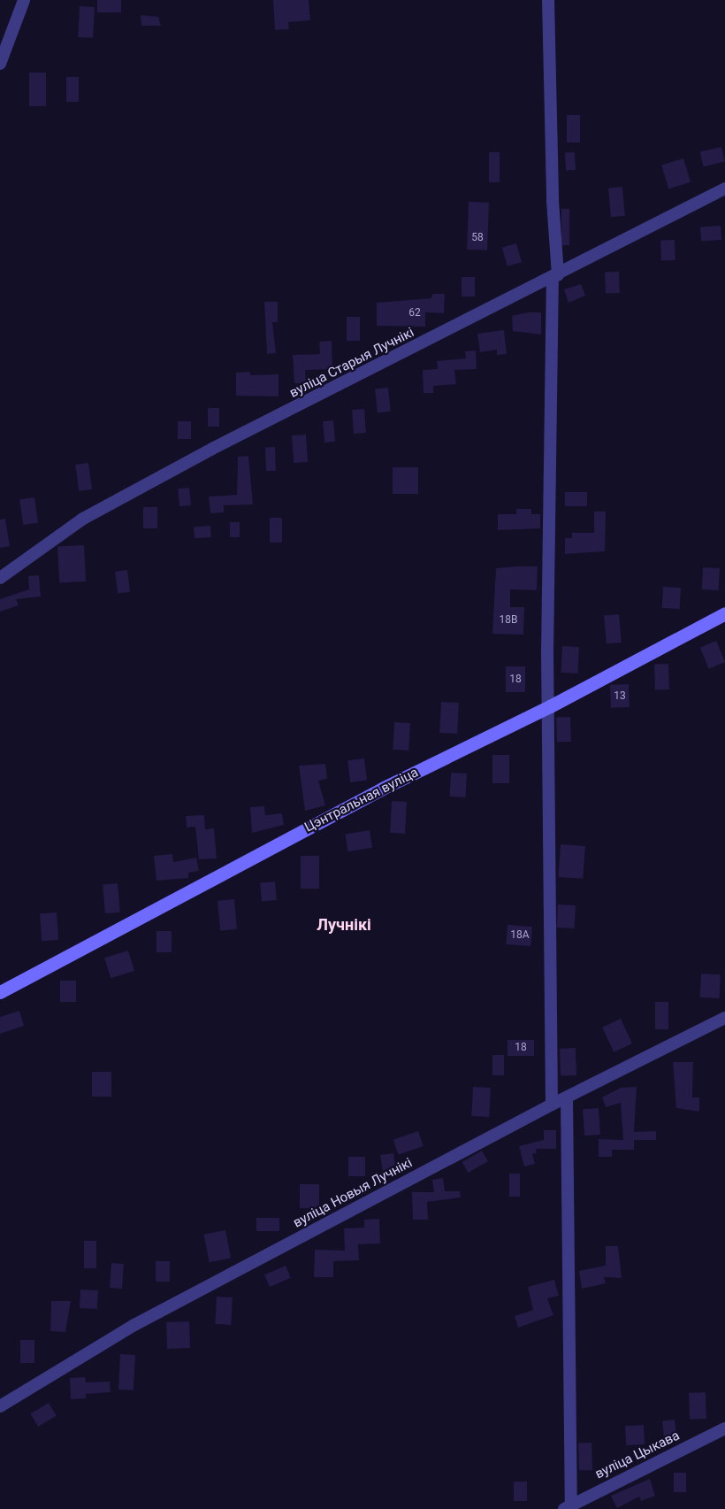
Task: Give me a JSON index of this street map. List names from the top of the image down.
{
  "streets": {
    "main road": ["Цэнтральная вуліца"],
    "street": ["вуліца Старыя Лучнікі", "вуліца Новыя Лучнікі", "вуліца Цыкава"]
  },
  "districts": ["Лучнікі"],
  "house_numbers": [
    "58",
    "62",
    "18В",
    "18",
    "13",
    "18А",
    "18"
  ]
}
